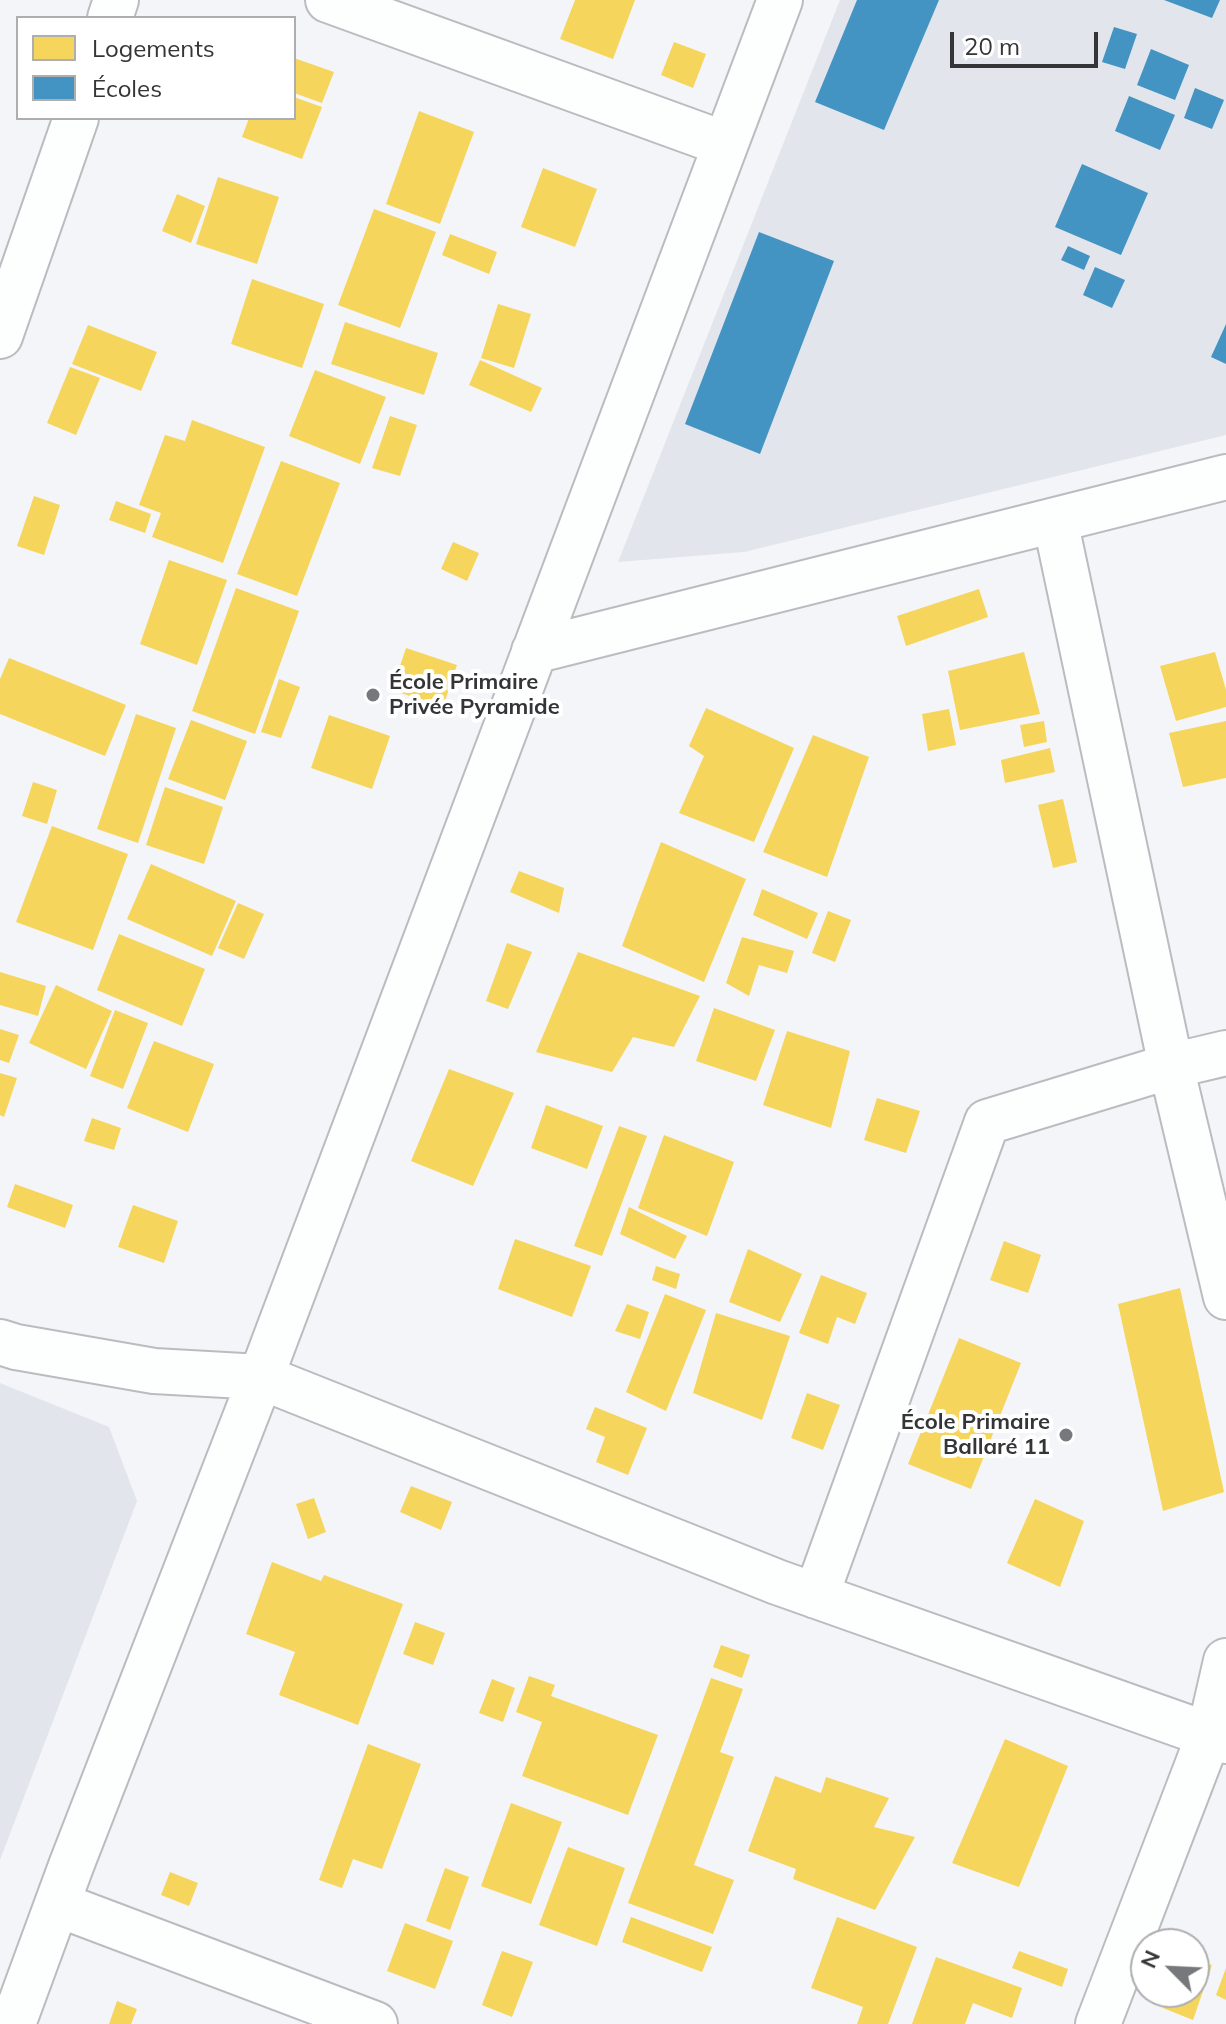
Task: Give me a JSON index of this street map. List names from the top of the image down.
{
  "places": ["École Primaire Privée Pyramide", "École Primaire Ballaré 11"],
  "legend": ["Logements", "Écoles"],
  "scale_bar": "20 m",
  "north": "top left"
}
